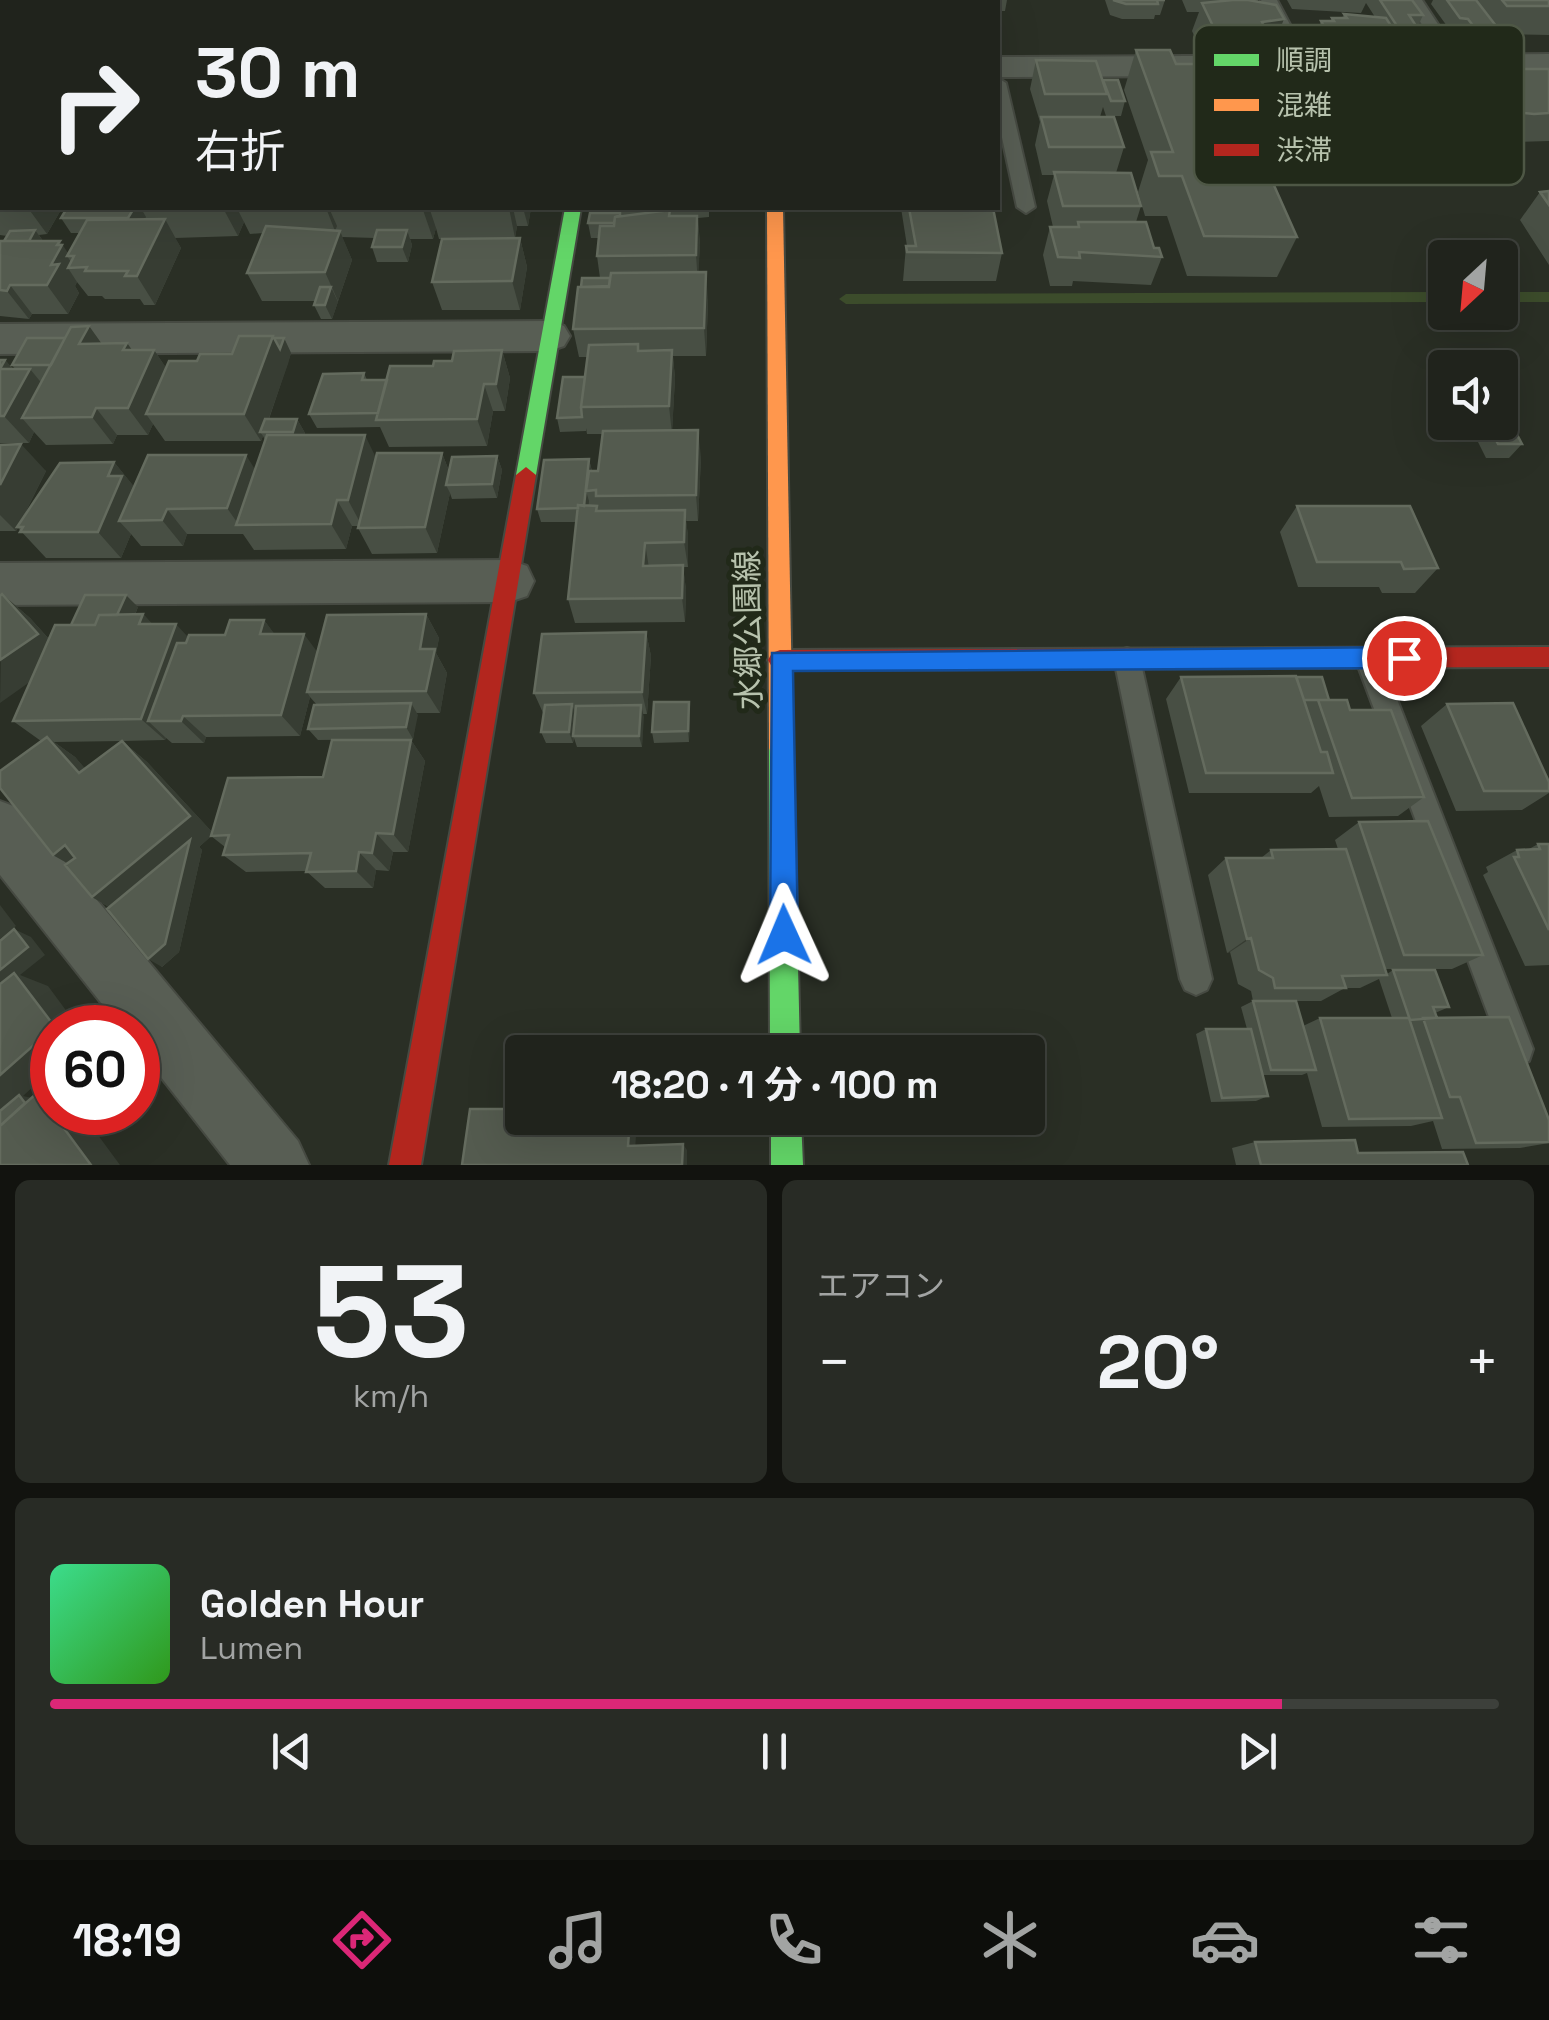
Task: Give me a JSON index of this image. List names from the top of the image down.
{
  "streets": {
    "street": ["水郷公園線"]
  },
  "legend": ["順調", "混雑", "渋滞"],
  "north": "bottom left",
  "page": {
    "turn": ["30 m", "右折"],
    "limit": "60",
    "trip": "18:20 · 1 分 · 100 m",
    "tile": [
      ["53", "km/h"],
      "エアコン"
    ],
    "heat": ["−", "20°", "+"],
    "song": ["Golden Hour", "Lumen"],
    "tabs": "18:19"
  }
}
